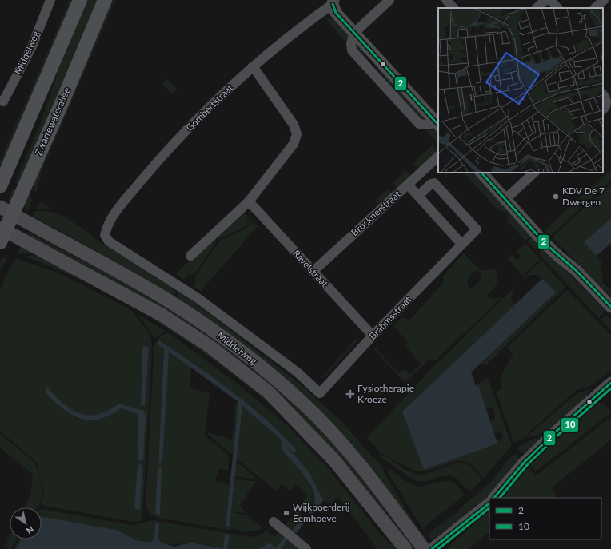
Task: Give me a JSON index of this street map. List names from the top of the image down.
{
  "streets": {
    "main road": ["Middelweg", "Zwartewaterallee"],
    "street": [
      "Gombertstraat",
      "Brucknerstraat",
      "Ravelstraat",
      "Brahmsstraat"
    ]
  },
  "crossings": [
    ["Middelweg", "Gombertstraat"],
    ["Middelweg", "Zwartewaterallee"],
    ["Middelweg", "Brahmsstraat"],
    ["Brucknerstraat", "Ravelstraat"],
    ["Ravelstraat", "Brahmsstraat"]
  ],
  "places": {
    "other": ["KDV De 7 Dwergen", "Wijkboerderij Eemhoeve"],
    "health": ["Fysiotherapie Kroeze"]
  },
  "lines": ["transit line 2", "transit line 10"],
  "legend": ["2", "10"],
  "north": "bottom right"
}
